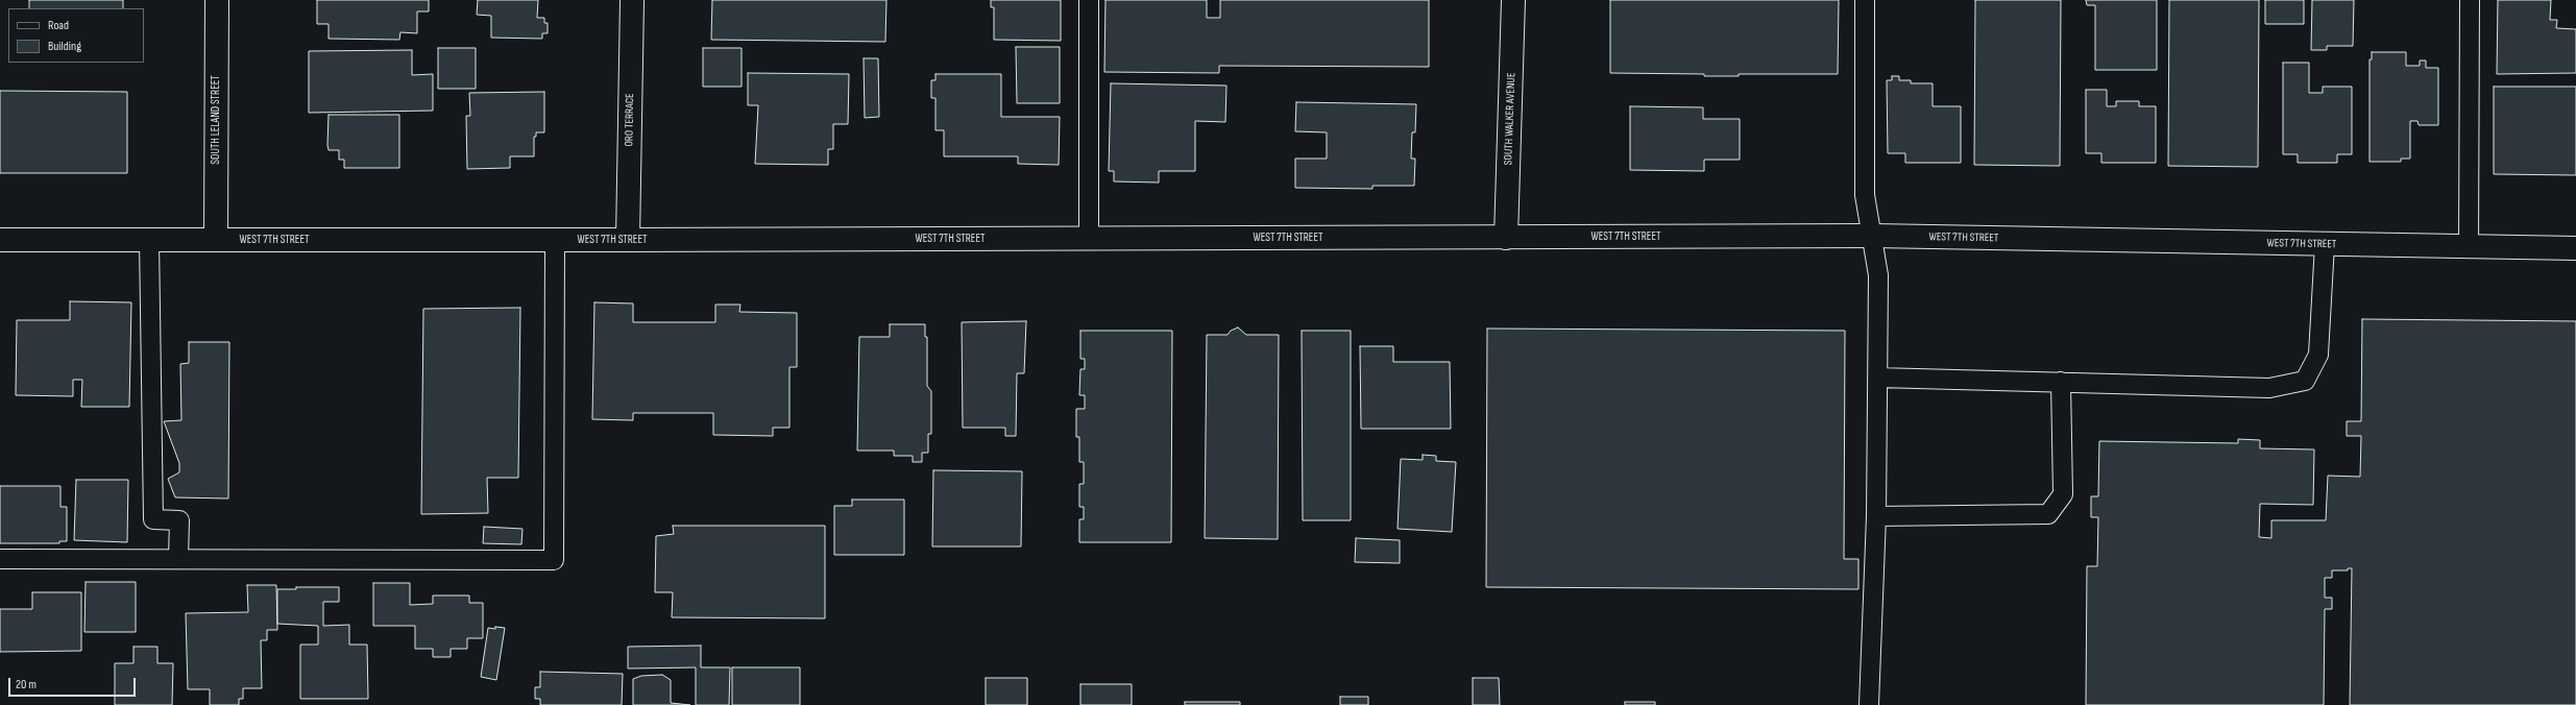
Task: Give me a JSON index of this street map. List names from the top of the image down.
{
  "streets": {
    "street": [
      "SOUTH WALKER AVENUE",
      "SOUTH LELAND STREET",
      "ORO TERRACE",
      "WEST 7TH STREET"
    ]
  },
  "crossings": [
    ["SOUTH WALKER AVENUE", "WEST 7TH STREET"],
    ["SOUTH LELAND STREET", "WEST 7TH STREET"],
    ["ORO TERRACE", "WEST 7TH STREET"]
  ],
  "legend": ["Road", "Building"],
  "scale_bar": "20 m"
}
